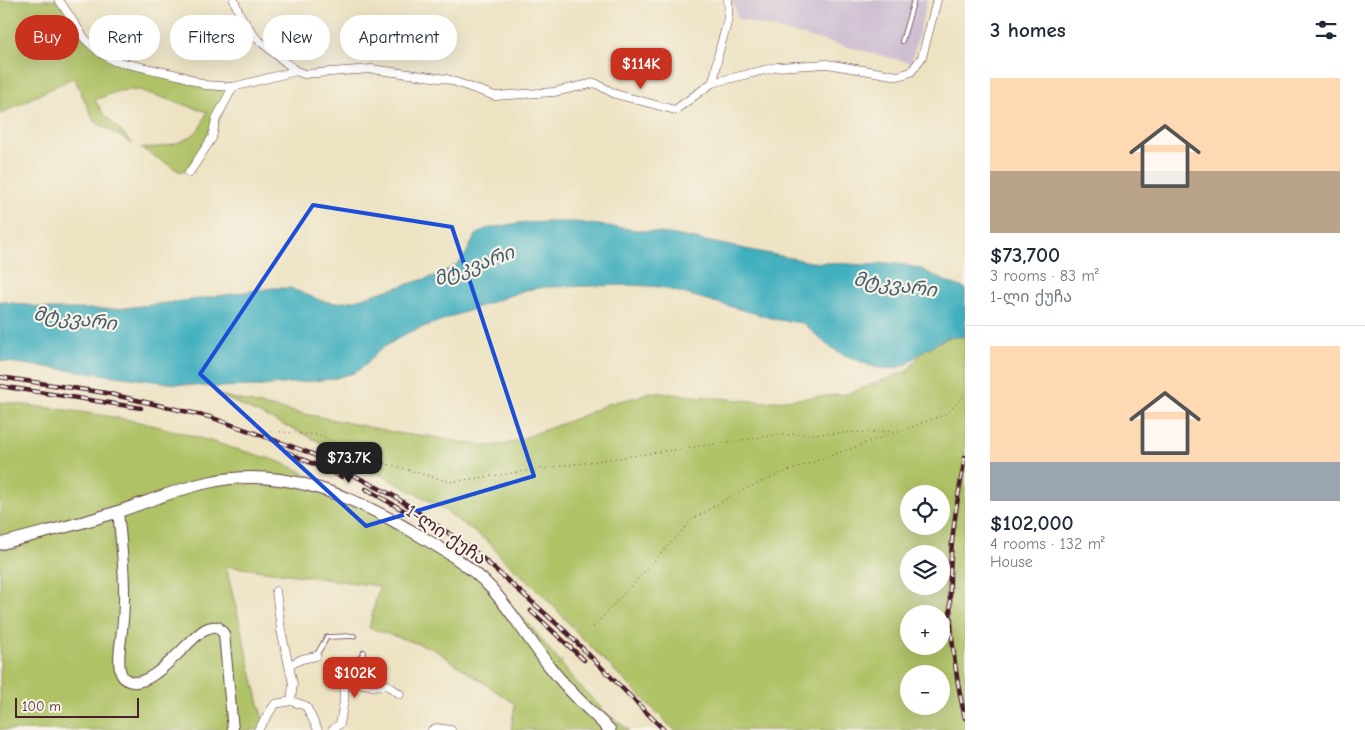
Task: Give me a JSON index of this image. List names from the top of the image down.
{
  "streets": {
    "main road": ["1-ლი ქუჩა"]
  },
  "water": ["მტკვარი"],
  "scale_bar": "100 m",
  "page": {
    "heading": "3 homes",
    "chip": [
      "Buy",
      "Rent",
      "Filters",
      "New",
      "Apartment"
    ],
    "price": ["$114K", "$73.7K", "$102K"],
    "list": [
      {
        "name": "$73,700",
        "note": "3 rooms · 83 m² · 1-ლი ქუჩა"
      },
      {
        "name": "$102,000",
        "note": "4 rooms · 132 m² · House"
      }
    ],
    "map_buttons": ["+", "−"],
    "scale": "100 m"
  }
}
